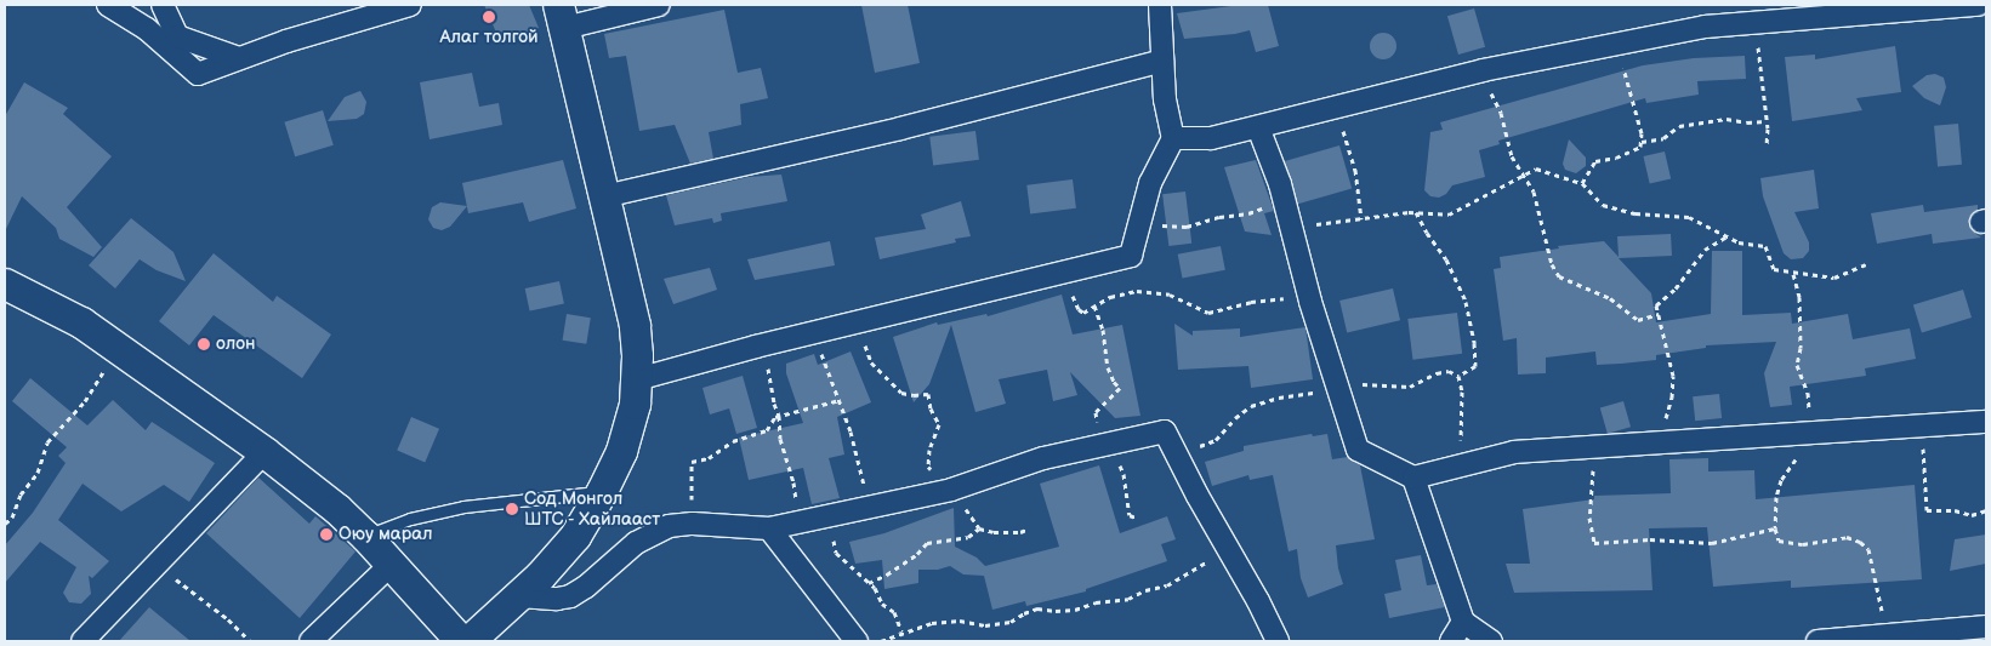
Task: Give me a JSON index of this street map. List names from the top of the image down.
{
  "places": [
    "Алаг толгой",
    "олон",
    "Сод Монгол ШТС - Хайлааст",
    "Оюу марал"
  ]
}
